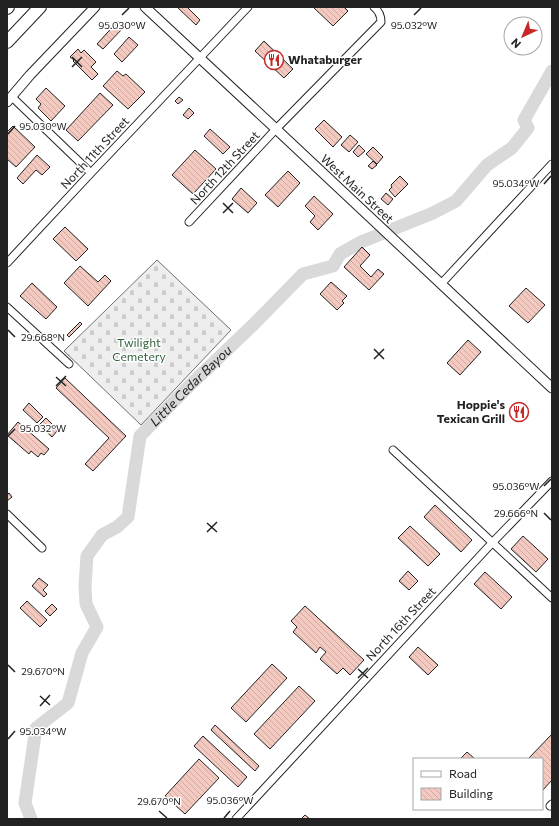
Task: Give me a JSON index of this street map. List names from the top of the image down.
{
  "streets": {
    "main road": ["West Main Street"],
    "street": ["North 11th Street", "North 12th Street", "North 16th Street"]
  },
  "crossings": [
    ["North 11th Street", "West Main Street"],
    ["North 12th Street", "West Main Street"]
  ],
  "water": ["Little Cedar Bayou"],
  "parks": ["Twilight Cemetery"],
  "places": {
    "restaurant": ["Whataburger", "Hoppie's Texican Grill"]
  },
  "legend": ["Road", "Building"],
  "north": "bottom left",
  "coordinates": [
    "95.030°W",
    "95.032°W",
    "95.034°W",
    "29.668°N",
    "95.036°W",
    "29.666°N",
    "29.670°N"
  ]
}
